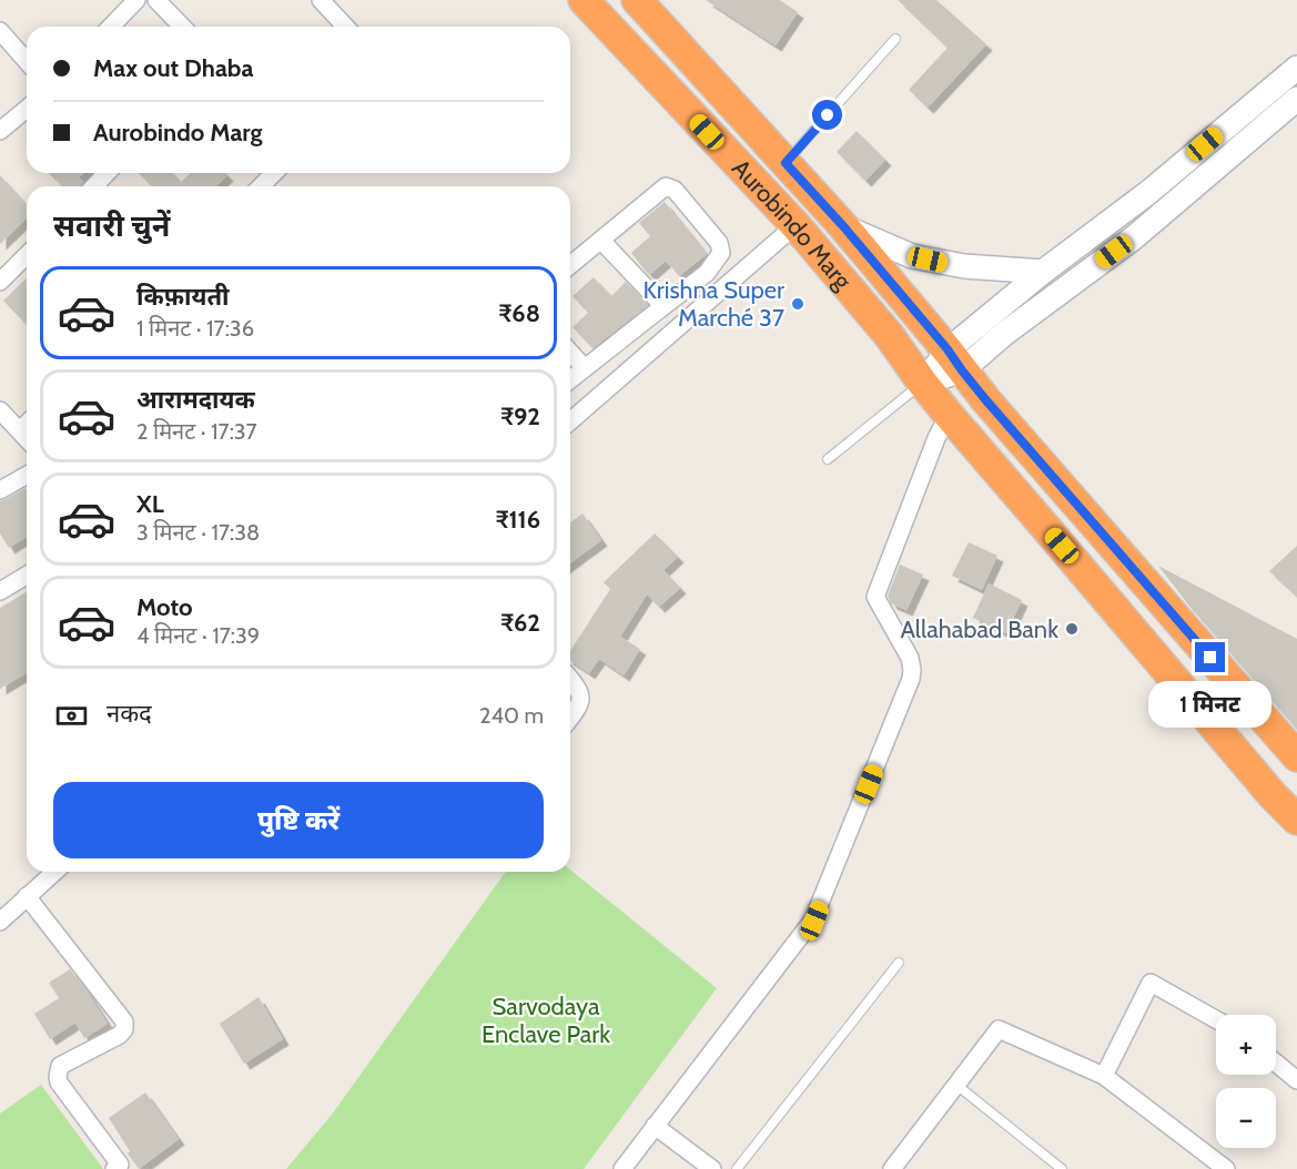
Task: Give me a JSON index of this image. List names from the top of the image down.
{
  "streets": {
    "highway": ["Aurobindo Marg"]
  },
  "parks": ["Sarvodaya Enclave Park"],
  "places": ["Krishna Super Marché 37", "Allahabad Bank"],
  "page": {
    "banner": ["Max out Dhaba", "Aurobindo Marg"],
    "heading": "सवारी चुनें",
    "list": [
      {
        "name": "किफ़ायती",
        "note": "1 मिनट · 17:36",
        "value": "₹68"
      },
      {
        "name": "आरामदायक",
        "note": "2 मिनट · 17:37",
        "value": "₹92"
      },
      {
        "name": "XL",
        "note": "3 मिनट · 17:38",
        "value": "₹116"
      },
      {
        "name": "Moto",
        "note": "4 मिनट · 17:39",
        "value": "₹62"
      }
    ],
    "pay": ["नकद", "240 m"],
    "bubble": "1 मिनट",
    "buttons": "पुष्टि करें",
    "map_buttons": ["+", "−"]
  }
}
